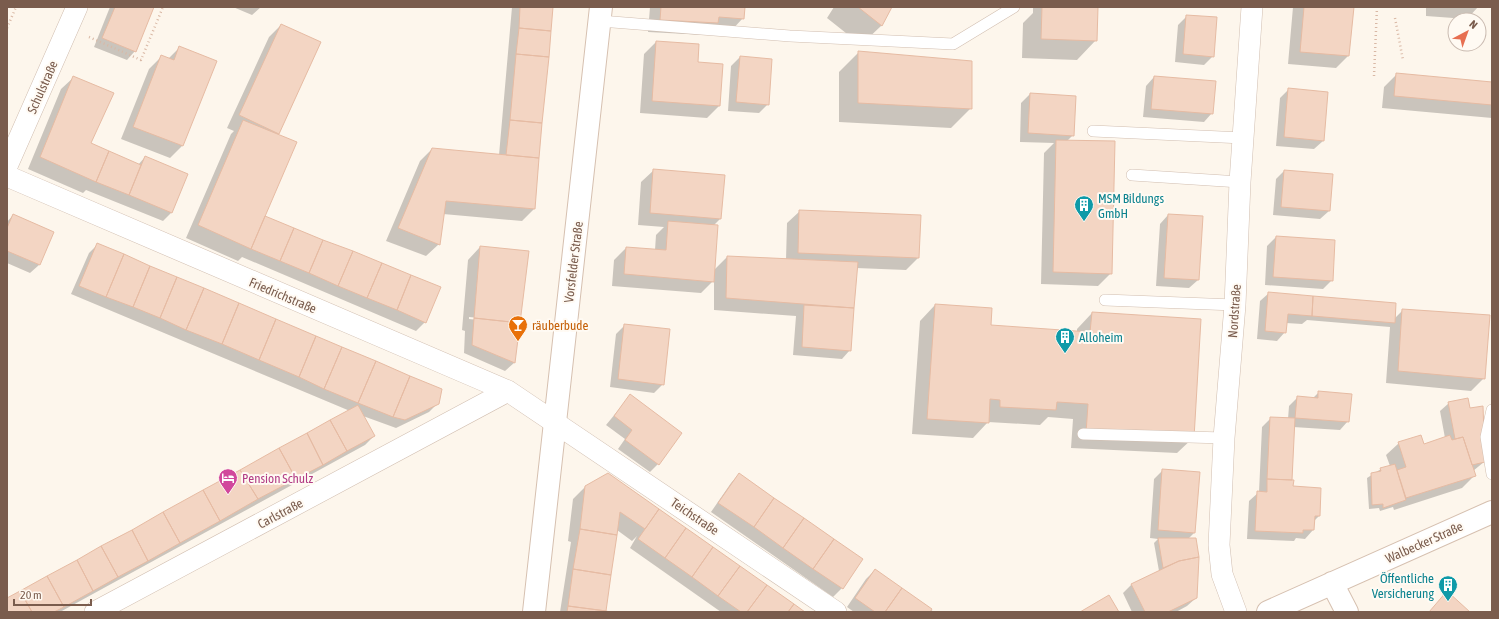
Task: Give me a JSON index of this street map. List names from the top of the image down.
{
  "streets": {
    "main road": ["Vorsfelder Straße", "Walbecker Straße"],
    "street": [
      "Schulstraße",
      "Friedrichstraße",
      "Nordstraße",
      "Carlstraße",
      "Teichstraße"
    ]
  },
  "crossings": [
    ["Vorsfelder Straße", "Friedrichstraße"],
    ["Vorsfelder Straße", "Teichstraße"],
    ["Friedrichstraße", "Carlstraße"],
    ["Friedrichstraße", "Teichstraße"]
  ],
  "places": {
    "building": ["MSM Bildungs GmbH", "Alloheim", "Öffentliche Versicherung"],
    "bar": ["räuberbude"],
    "hotel": ["Pension Schulz"]
  },
  "scale_bar": "20 m",
  "north": "top right"
}
